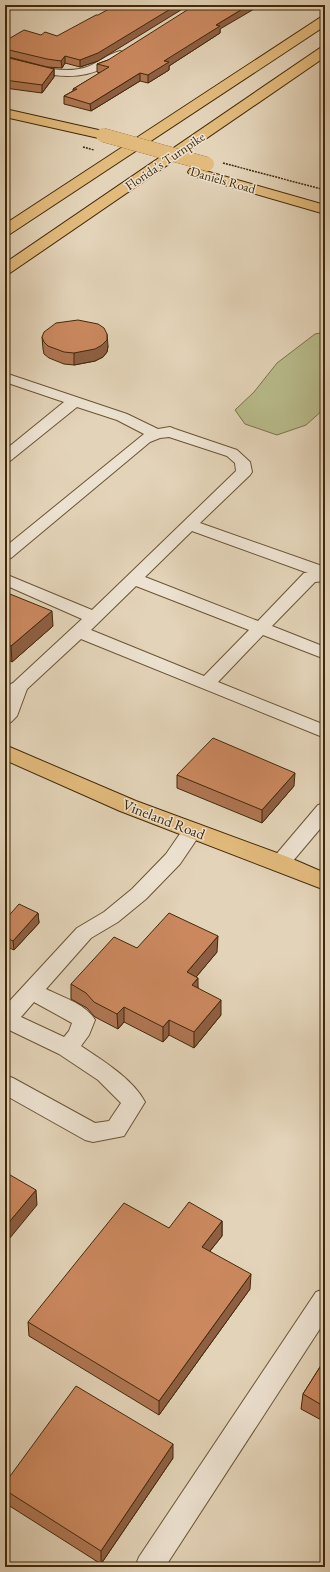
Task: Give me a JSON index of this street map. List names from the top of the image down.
{
  "streets": {
    "main road": ["Florida's Turnpike", "Daniels Road", "Vineland Road"]
  }
}
